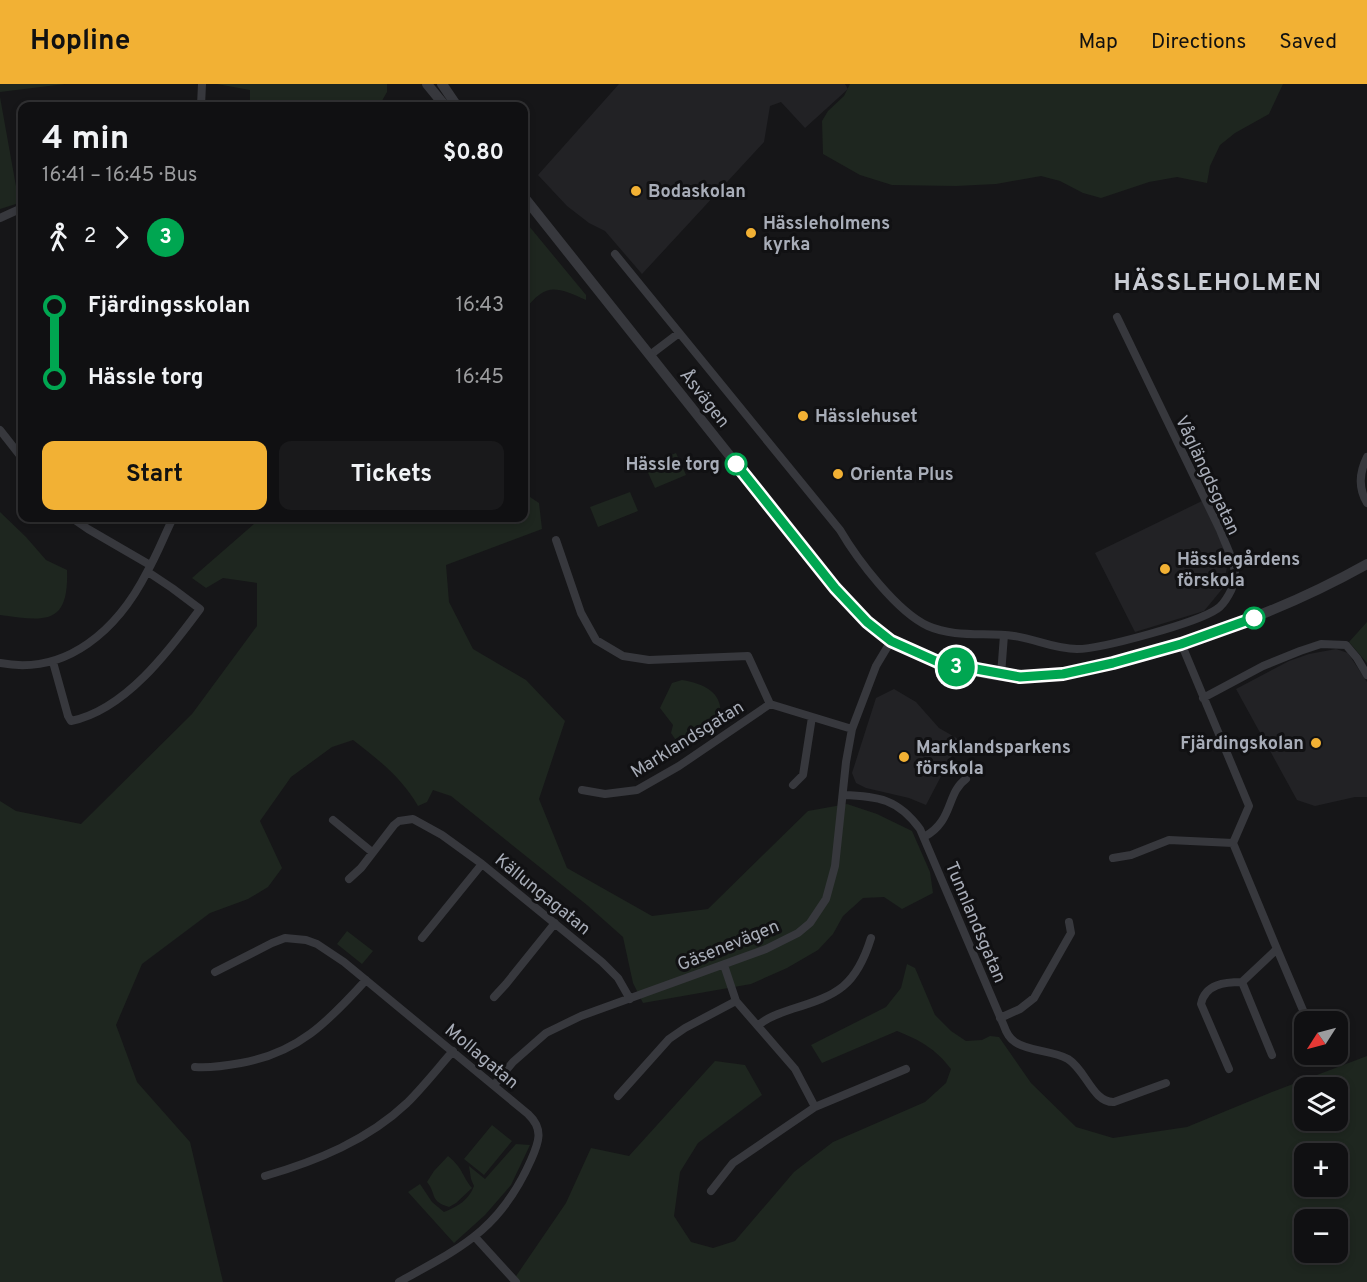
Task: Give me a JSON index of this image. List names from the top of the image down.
{
  "streets": {
    "street": [
      "Åsvägen",
      "Våglängdsgatan",
      "Marklandsgatan",
      "Källungagatan",
      "Tunnlandsgatan",
      "Gäsenevägen",
      "Mollagatan"
    ]
  },
  "crossings": [
    ["Åsvägen", "Gäsenevägen"],
    ["Marklandsgatan", "Gäsenevägen"],
    ["Källungagatan", "Gäsenevägen"],
    ["Tunnlandsgatan", "Gäsenevägen"],
    ["Gäsenevägen", "Mollagatan"]
  ],
  "districts": ["HÄSSLEHOLMEN"],
  "places": [
    "Bodaskolan",
    "Hässleholmens kyrka",
    "Hässlehuset",
    "Hässle torg",
    "Orienta Plus",
    "Hässlegårdens förskola",
    "Fjärdingskolan",
    "Marklandsparkens förskola"
  ],
  "lines": ["bus line 3"],
  "north": "bottom left",
  "page": {
    "header": "Hopline",
    "nav": ["Map", "Directions", "Saved"],
    "on_map": "3",
    "heading": ["4 min", "16:41 – 16:45 · Bus", "$0.80"],
    "legs": ["2", "3"],
    "list": [
      {
        "name": "Fjärdingsskolan",
        "value": "16:43"
      },
      {
        "name": "Hässle torg",
        "value": "16:45"
      }
    ],
    "buttons": ["Start", "Tickets"],
    "map_buttons": ["+", "−"]
  }
}
